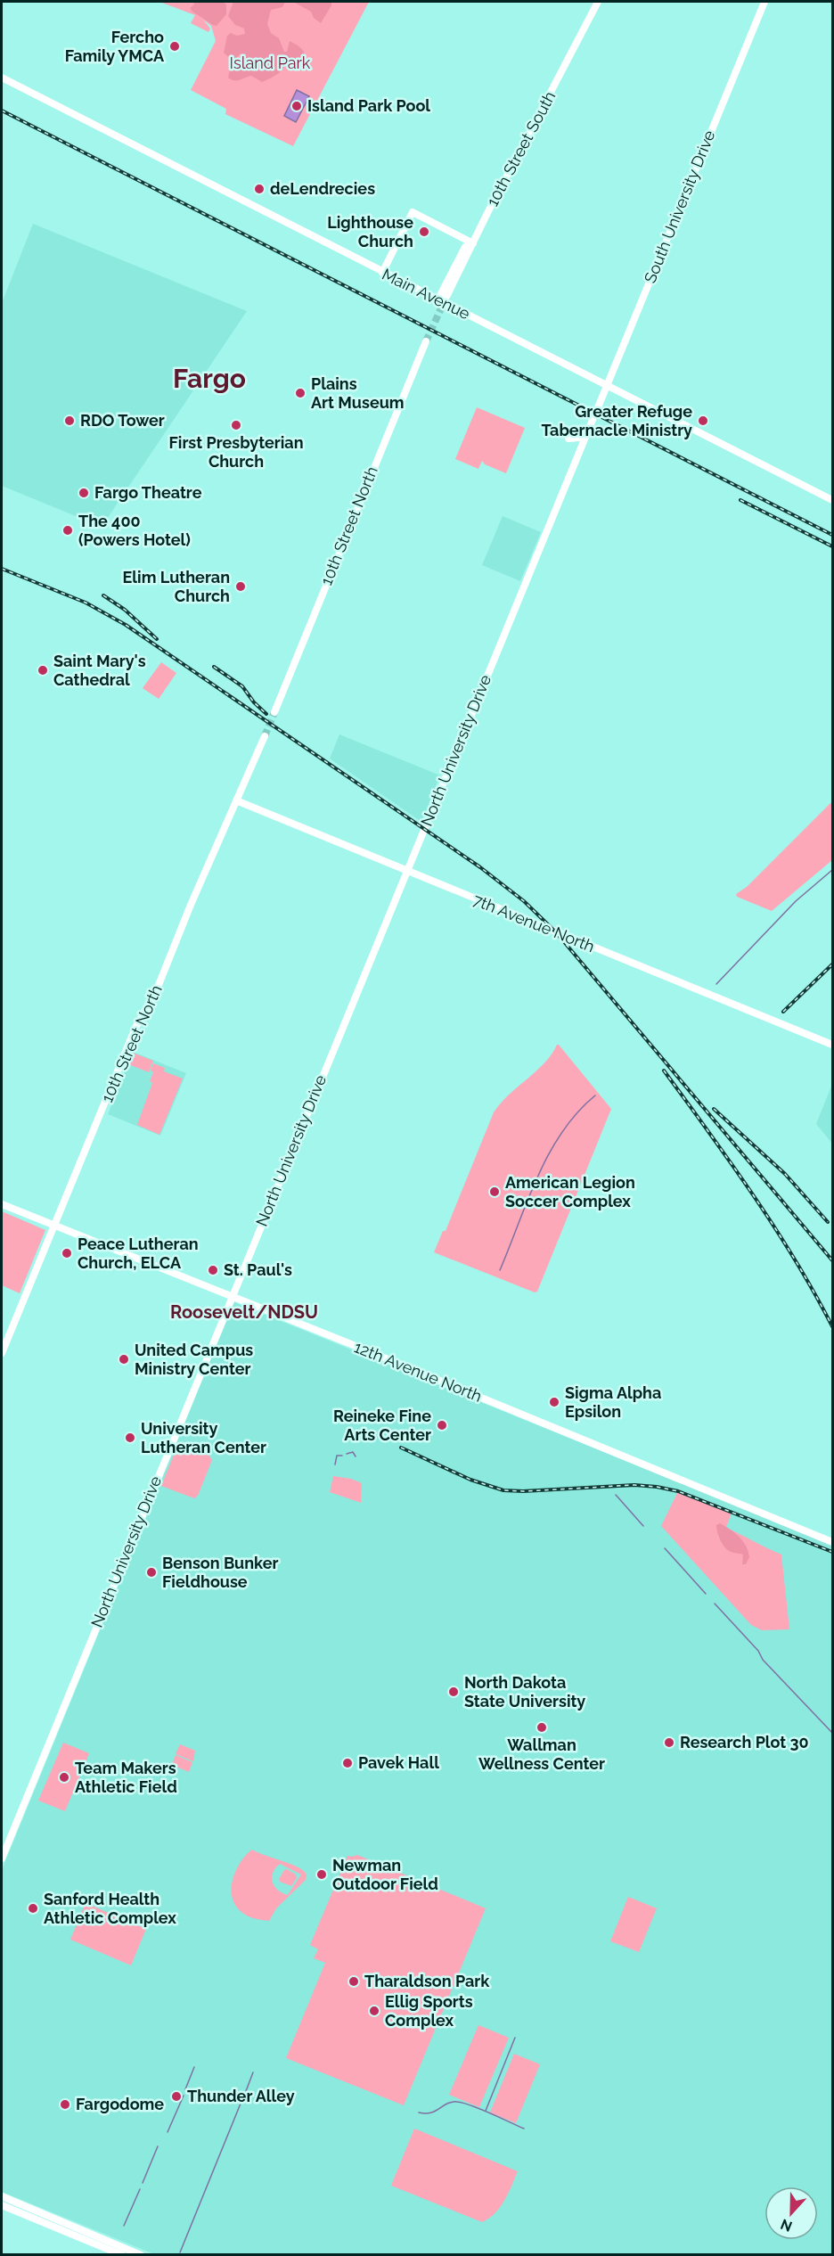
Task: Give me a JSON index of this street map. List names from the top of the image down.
{
  "streets": {
    "main road": [
      "10th Street South",
      "South University Drive",
      "Main Avenue",
      "10th Street North",
      "North University Drive",
      "7th Avenue North",
      "12th Avenue North"
    ]
  },
  "crossings": [
    ["South University Drive", "Main Avenue"],
    ["10th Street North", "7th Avenue North"],
    ["10th Street North", "12th Avenue North"],
    ["North University Drive", "7th Avenue North"],
    ["North University Drive", "12th Avenue North"]
  ],
  "districts": ["Fargo", "Roosevelt/NDSU"],
  "parks": ["Island Park"],
  "places": [
    "Fercho Family YMCA",
    "Island Park Pool",
    "deLendrecies",
    "Lighthouse Church",
    "Plains Art Museum",
    "RDO Tower",
    "Greater Refuge Tabernacle Ministry",
    "First Presbyterian Church",
    "Fargo Theatre",
    "The 400 (Powers Hotel)",
    "Elim Lutheran Church",
    "Saint Mary's Cathedral",
    "American Legion Soccer Complex",
    "Peace Lutheran Church, ELCA",
    "St. Paul's",
    "United Campus Ministry Center",
    "Sigma Alpha Epsilon",
    "Reineke Fine Arts Center",
    "University Lutheran Center",
    "Benson Bunker Fieldhouse",
    "North Dakota State University",
    "Wallman Wellness Center",
    "Research Plot 30",
    "Pavek Hall",
    "Team Makers Athletic Field",
    "Newman Outdoor Field",
    "Sanford Health Athletic Complex",
    "Tharaldson Park",
    "Ellig Sports Complex",
    "Thunder Alley",
    "Fargodome"
  ],
  "north": "bottom"
}
